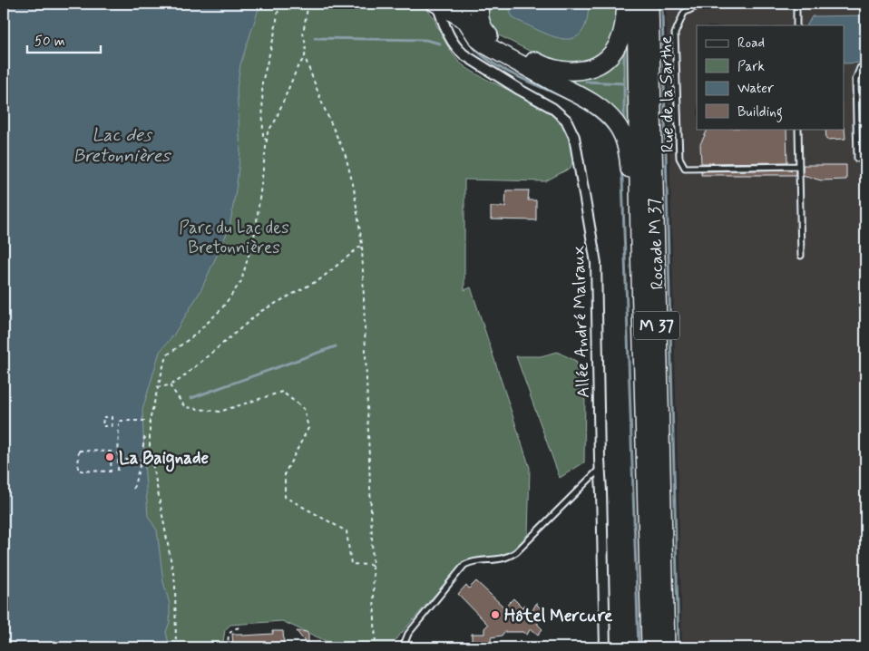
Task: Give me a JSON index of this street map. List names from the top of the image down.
{
  "streets": {
    "highway": ["Rocade M 37", "M 37"],
    "street": ["Allée André Malraux"],
    "lane": ["Rue de la Sarthe"]
  },
  "crossings": [
    ["Rocade M 37", "M 37"],
    ["Allée André Malraux", "M 37"]
  ],
  "water": ["Lac des Bretonnières"],
  "parks": ["Parc du Lac des Bretonnières"],
  "places": ["La Baignade", "Hôtel Mercure"],
  "legend": [
    "Road",
    "Park",
    "Water",
    "Building"
  ],
  "scale_bar": "50 m"
}
